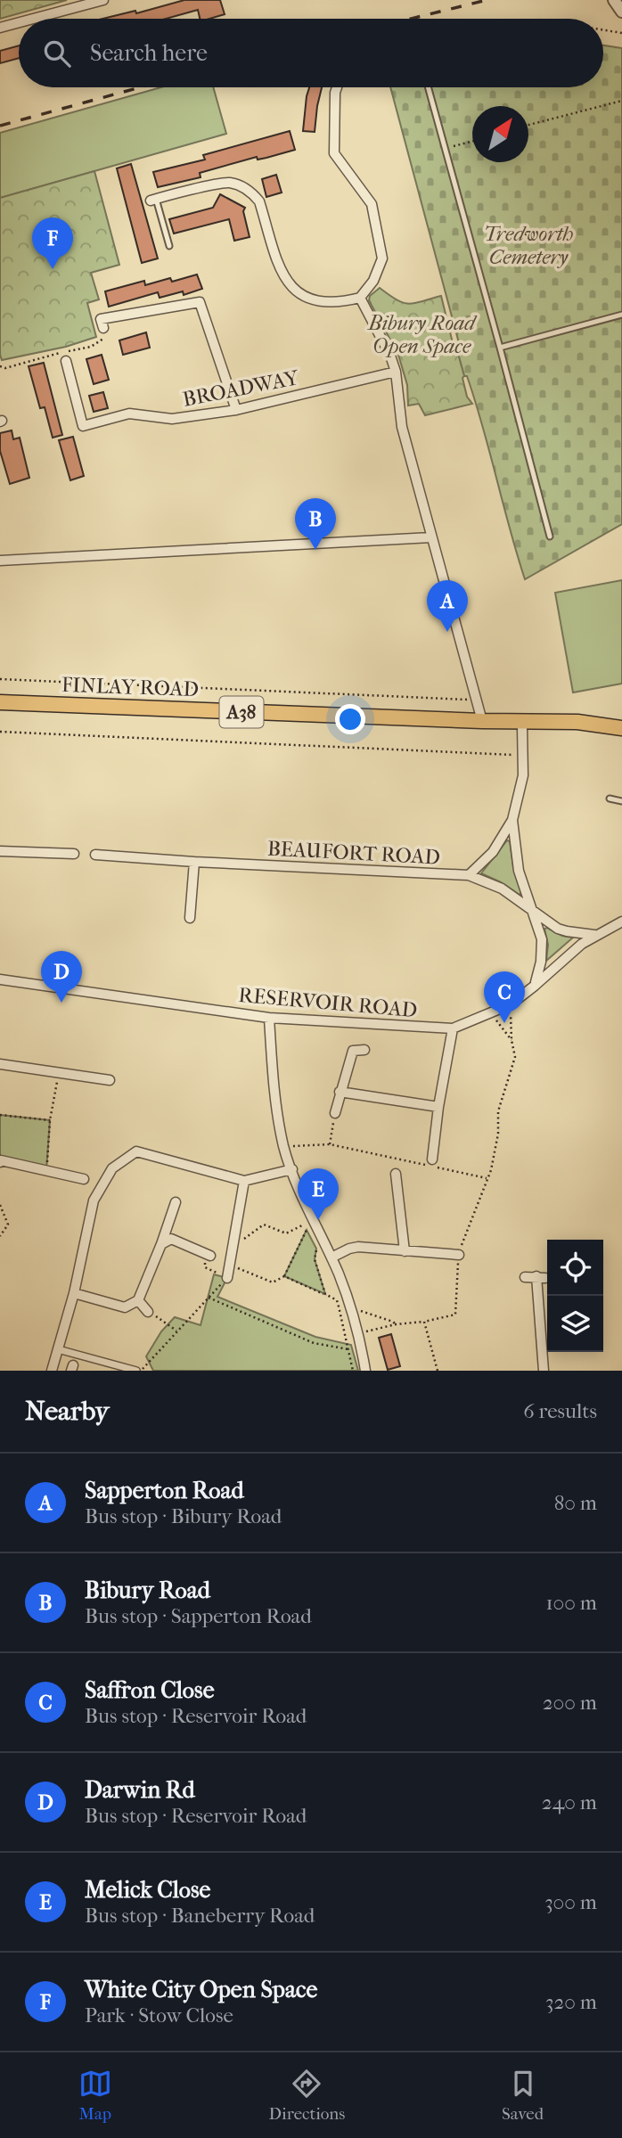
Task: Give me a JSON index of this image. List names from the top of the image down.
{
  "streets": {
    "highway": ["FINLAY ROAD", "A38"],
    "street": ["BROADWAY", "BEAUFORT ROAD", "RESERVOIR ROAD"]
  },
  "crossings": [
    ["FINLAY ROAD", "A38"],
    ["BEAUFORT ROAD", "RESERVOIR ROAD"]
  ],
  "parks": ["Tredworth Cemetery", "Bibury Road Open Space"],
  "north": "top right",
  "page": {
    "search": "Search here",
    "pins": [
      "F",
      "B",
      "A",
      "D",
      "C",
      "E"
    ],
    "heading": ["Nearby", "6 results"],
    "list": [
      {
        "mark": "A",
        "name": "Sapperton Road",
        "note": "Bus stop · Bibury Road",
        "value": "80 m"
      },
      {
        "mark": "B",
        "name": "Bibury Road",
        "note": "Bus stop · Sapperton Road",
        "value": "100 m"
      },
      {
        "mark": "C",
        "name": "Saffron Close",
        "note": "Bus stop · Reservoir Road",
        "value": "200 m"
      },
      {
        "mark": "D",
        "name": "Darwin Rd",
        "note": "Bus stop · Reservoir Road",
        "value": "240 m"
      },
      {
        "mark": "E",
        "name": "Melick Close",
        "note": "Bus stop · Baneberry Road",
        "value": "300 m"
      },
      {
        "mark": "F",
        "name": "White City Open Space",
        "note": "Park · Stow Close",
        "value": "320 m"
      }
    ],
    "nav": ["Map", "Directions", "Saved"]
  }
}
